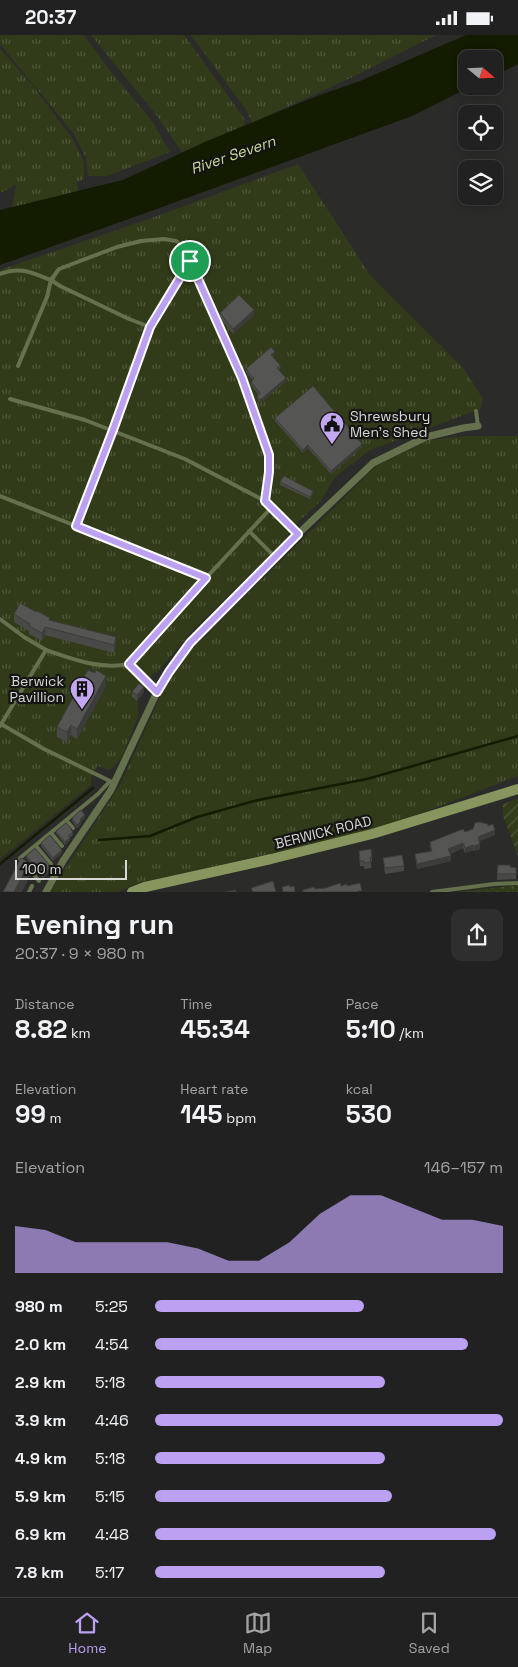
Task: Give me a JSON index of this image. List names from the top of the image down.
{
  "streets": {
    "main road": ["BERWICK ROAD"]
  },
  "water": ["River Severn"],
  "places": {
    "public building": ["Shrewsbury Men's Shed"],
    "building": ["Berwick Pavillion"]
  },
  "scale_bar": "100 m",
  "north": "right",
  "page": {
    "status": "20:37",
    "scale": "100 m",
    "heading": ["Evening run", "20:37 · 9 × 980 m"],
    "stats": [
      ["Distance", "8.82 km"],
      ["Time", "45:34"],
      ["Pace", "5:10 /km"],
      ["Elevation", "99 m"],
      ["Heart rate", "145 bpm"],
      ["kcal", "530"]
    ],
    "chart": ["Elevation", "146–157 m"],
    "list": [
      {
        "name": "980 m",
        "note": "5:25"
      },
      {
        "name": "2.0 km",
        "note": "4:54"
      },
      {
        "name": "2.9 km",
        "note": "5:18"
      },
      {
        "name": "3.9 km",
        "note": "4:46"
      },
      {
        "name": "4.9 km",
        "note": "5:18"
      },
      {
        "name": "5.9 km",
        "note": "5:15"
      },
      {
        "name": "6.9 km",
        "note": "4:48"
      },
      {
        "name": "7.8 km",
        "note": "5:17"
      }
    ],
    "tabs": ["Home", "Map", "Saved"]
  }
}
